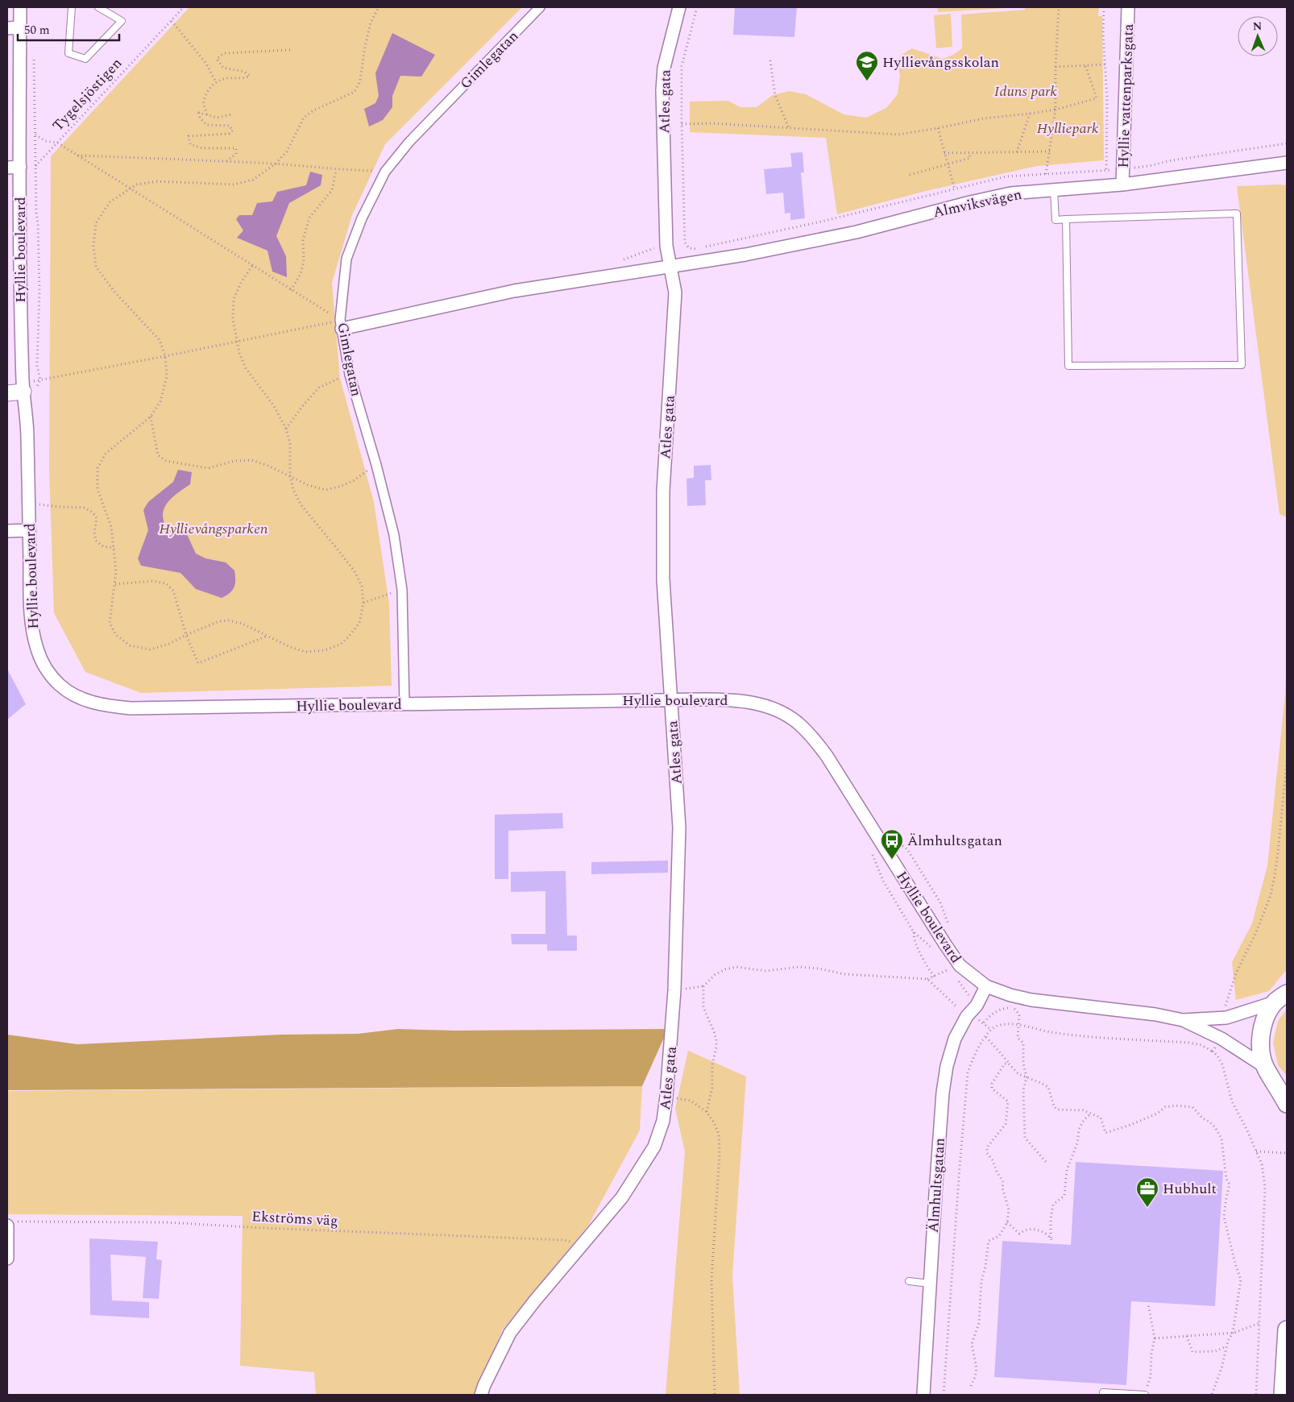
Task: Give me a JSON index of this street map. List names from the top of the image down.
{
  "streets": {
    "street": [
      "Gimlegatan",
      "Hyllie vattenparksgata",
      "Atles gata",
      "Almviksvägen",
      "Hyllie boulevard",
      "Älmhultsgatan"
    ],
    "path": ["Tygelsjöstigen", "Ekströms väg"]
  },
  "crossings": [
    ["Gimlegatan", "Almviksvägen"],
    ["Gimlegatan", "Hyllie boulevard"],
    ["Tygelsjöstigen", "Hyllie boulevard"],
    ["Hyllie vattenparksgata", "Almviksvägen"],
    ["Atles gata", "Almviksvägen"],
    ["Atles gata", "Hyllie boulevard"],
    ["Atles gata", "Ekströms väg"],
    ["Hyllie boulevard", "Älmhultsgatan"]
  ],
  "parks": ["Iduns park", "Hylliepark", "Hyllievångsparken"],
  "places": {
    "school or university": ["Hyllievångsskolan"],
    "bus stop": ["Älmhultsgatan"],
    "office": ["Hubhult"]
  },
  "scale_bar": "50 m",
  "north": "top"
}
